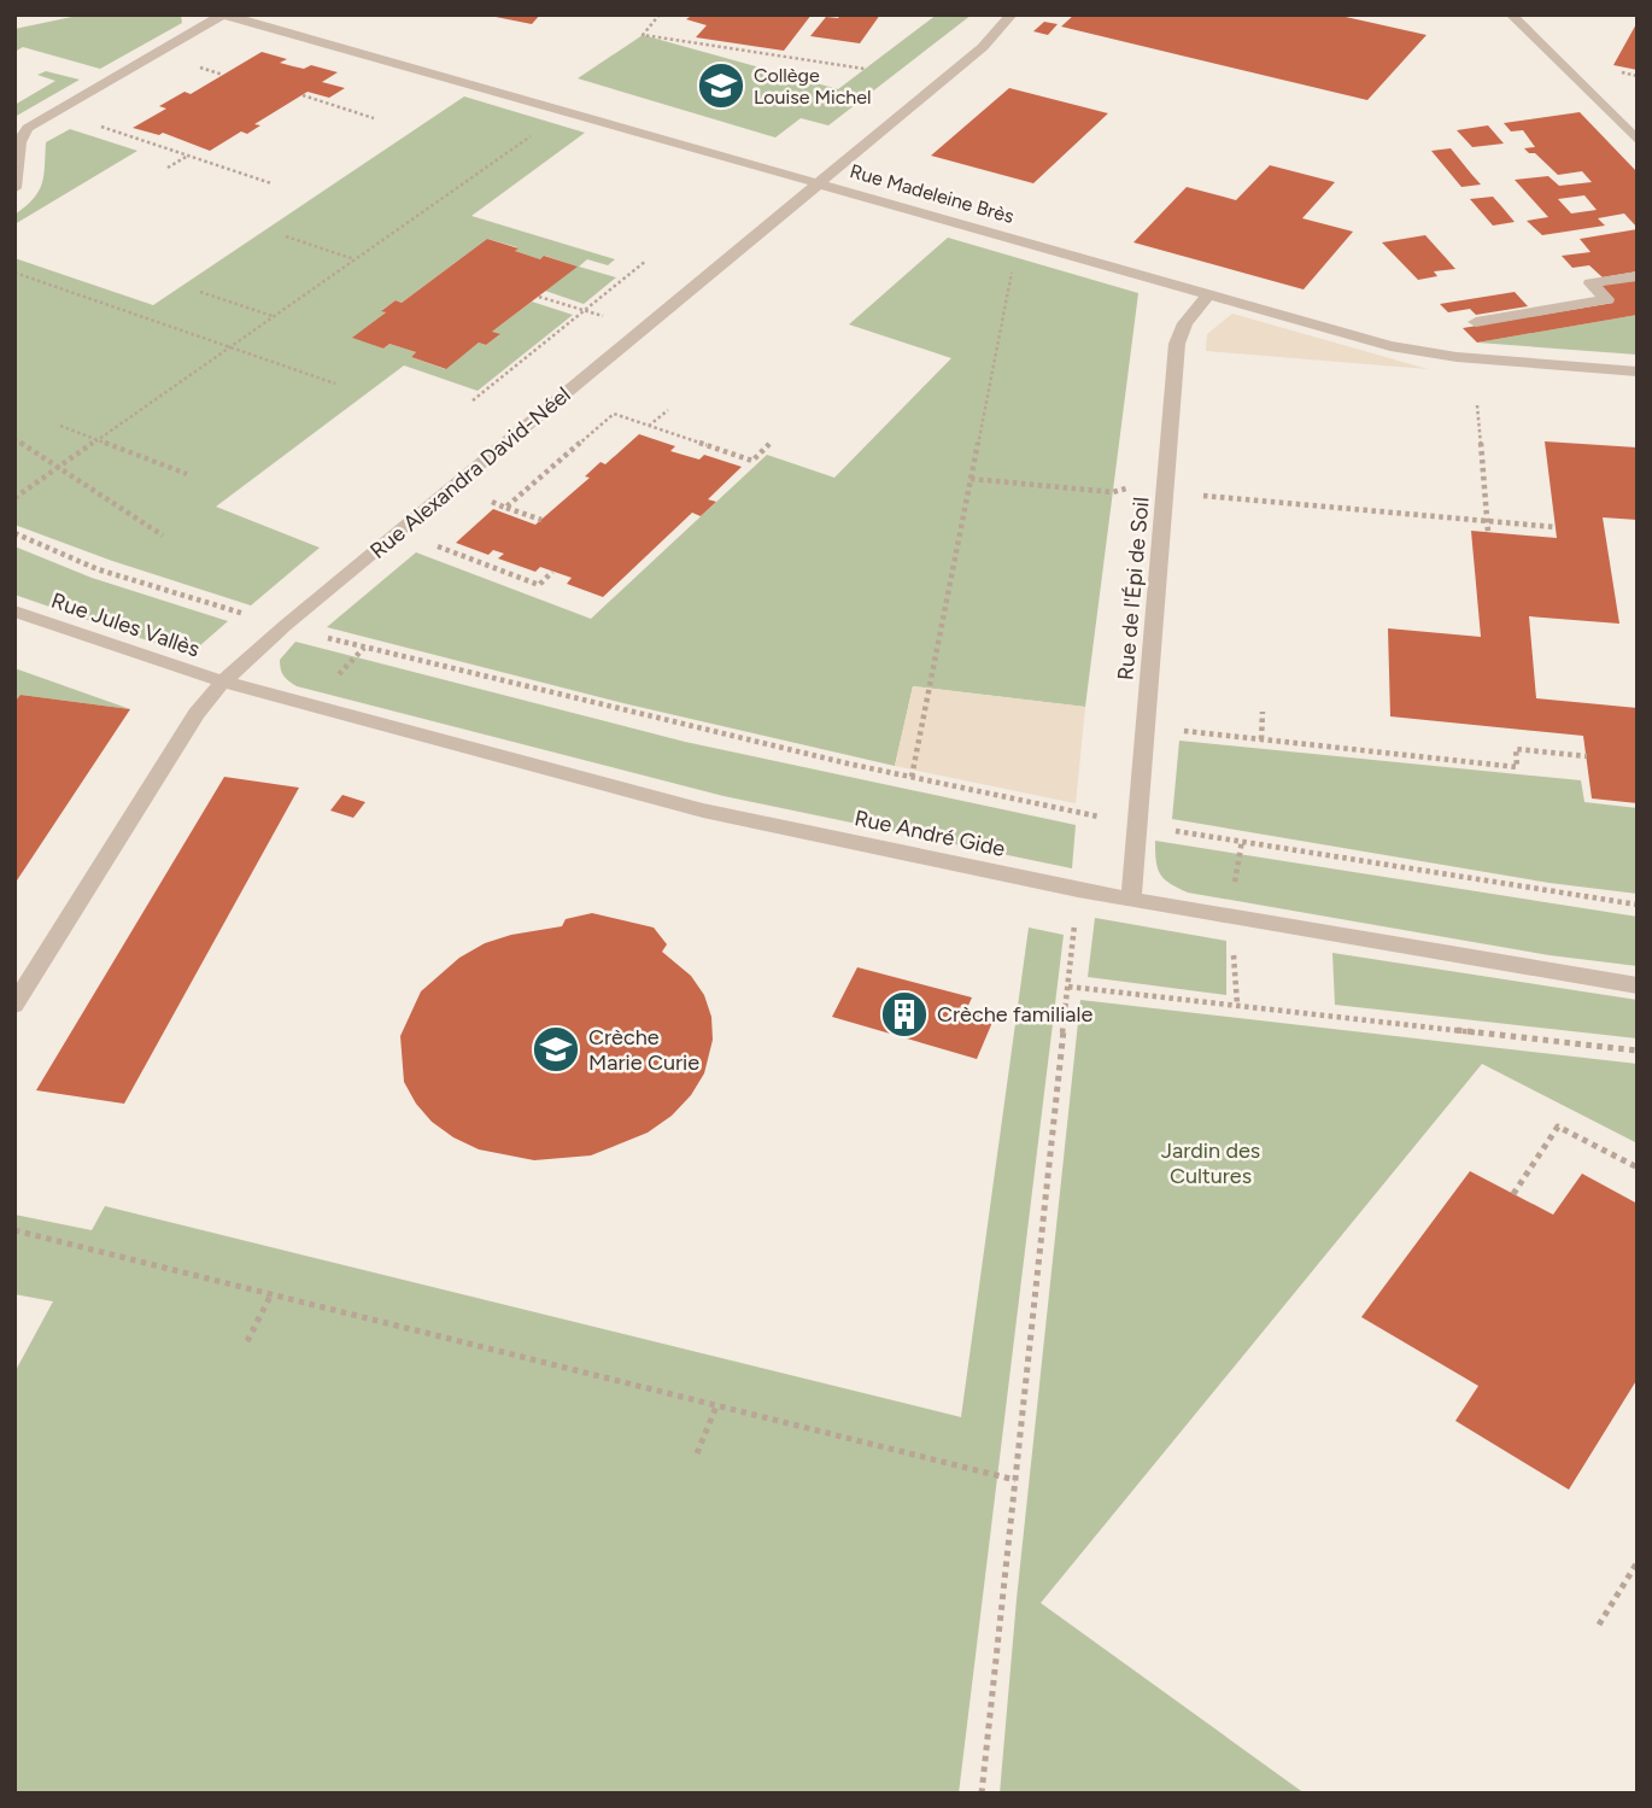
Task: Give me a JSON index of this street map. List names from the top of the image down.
{
  "streets": {
    "street": [
      "Rue Madeleine Brès",
      "Rue Alexandra David-Néel",
      "Rue de l'Épi de Soil",
      "Rue Jules Vallès",
      "Rue André Gide"
    ]
  },
  "crossings": [
    ["Rue Madeleine Brès", "Rue Alexandra David-Néel"],
    ["Rue Madeleine Brès", "Rue de l'Épi de Soil"],
    ["Rue Alexandra David-Néel", "Rue Jules Vallès"],
    ["Rue Alexandra David-Néel", "Rue André Gide"],
    ["Rue de l'Épi de Soil", "Rue André Gide"],
    ["Rue Jules Vallès", "Rue André Gide"]
  ],
  "parks": ["Jardin des Cultures"],
  "places": {
    "school or university": ["Collège Louise Michel", "Crèche Marie Curie"],
    "building": ["Crèche familiale"]
  }
}
